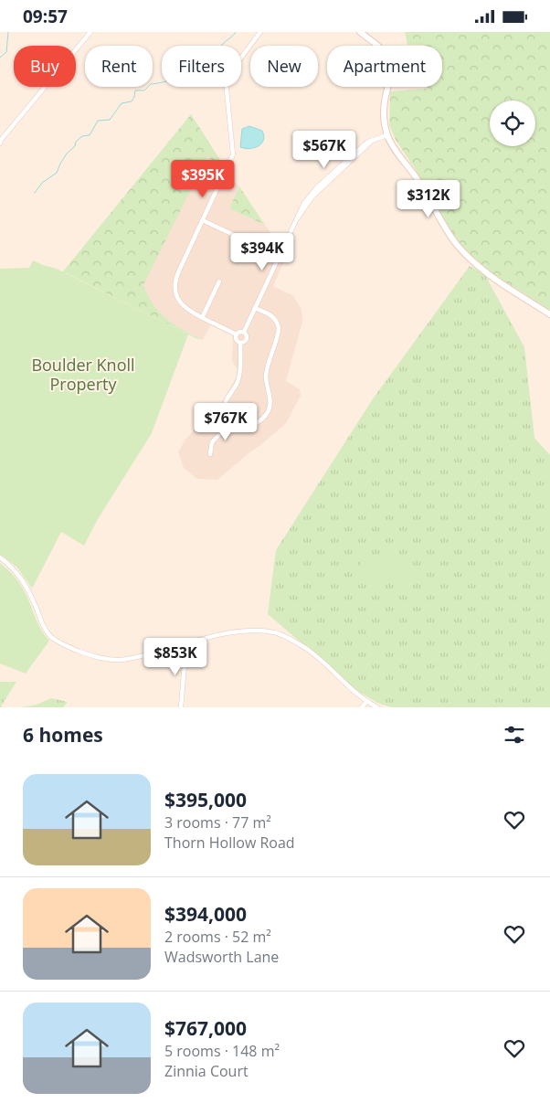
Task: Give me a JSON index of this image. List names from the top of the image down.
{
  "parks": ["Boulder Knoll Property"],
  "page": {
    "status": "09:57",
    "chip": [
      "Buy",
      "Rent",
      "Filters",
      "New",
      "Apartment"
    ],
    "price": [
      "$567K",
      "$395K",
      "$312K",
      "$394K",
      "$767K",
      "$853K"
    ],
    "heading": "6 homes",
    "list": [
      {
        "name": "$395,000",
        "note": "3 rooms · 77 m² · Thorn Hollow Road"
      },
      {
        "name": "$394,000",
        "note": "2 rooms · 52 m² · Wadsworth Lane"
      },
      {
        "name": "$767,000",
        "note": "5 rooms · 148 m² · Zinnia Court"
      }
    ]
  }
}
